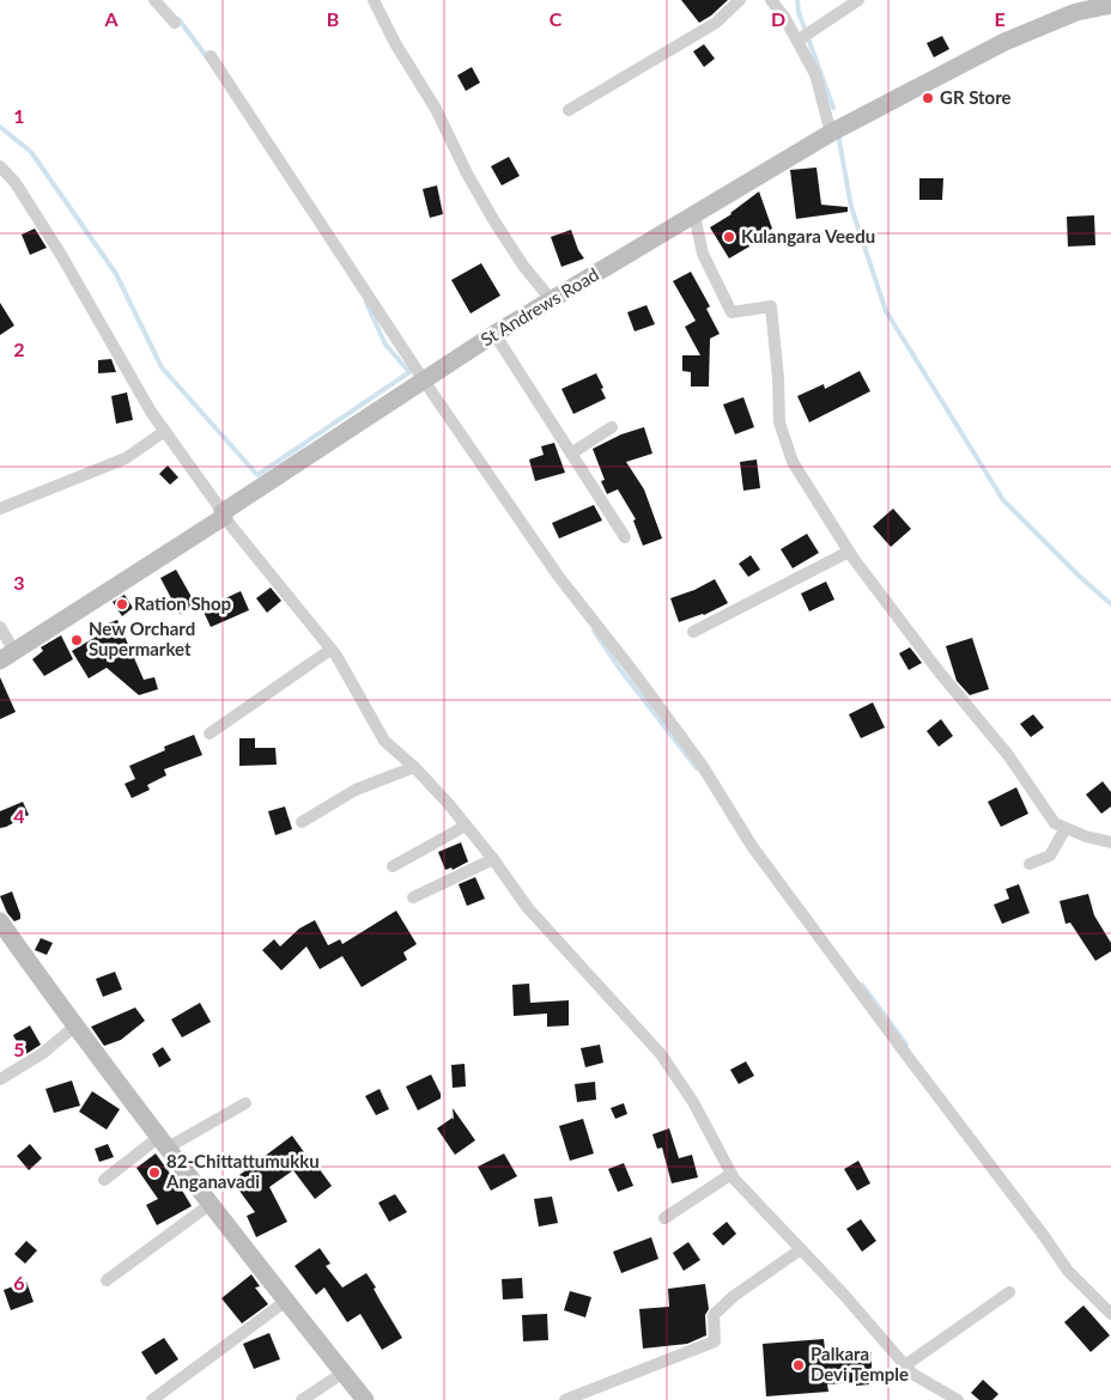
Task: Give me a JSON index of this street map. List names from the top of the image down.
{
  "streets": {
    "main road": ["St Andrews Road"]
  },
  "places": [
    "GR Store",
    "Kulangara Veedu",
    "Ration Shop",
    "New Orchard Supermarket",
    "82-Chittattumukku Anganavadi",
    "Palkara Devi Temple"
  ],
  "grid": {
    "columns": [
      "A",
      "B",
      "C",
      "D",
      "E"
    ],
    "rows": [
      "1",
      "2",
      "3",
      "4",
      "5",
      "6"
    ]
  }
}
